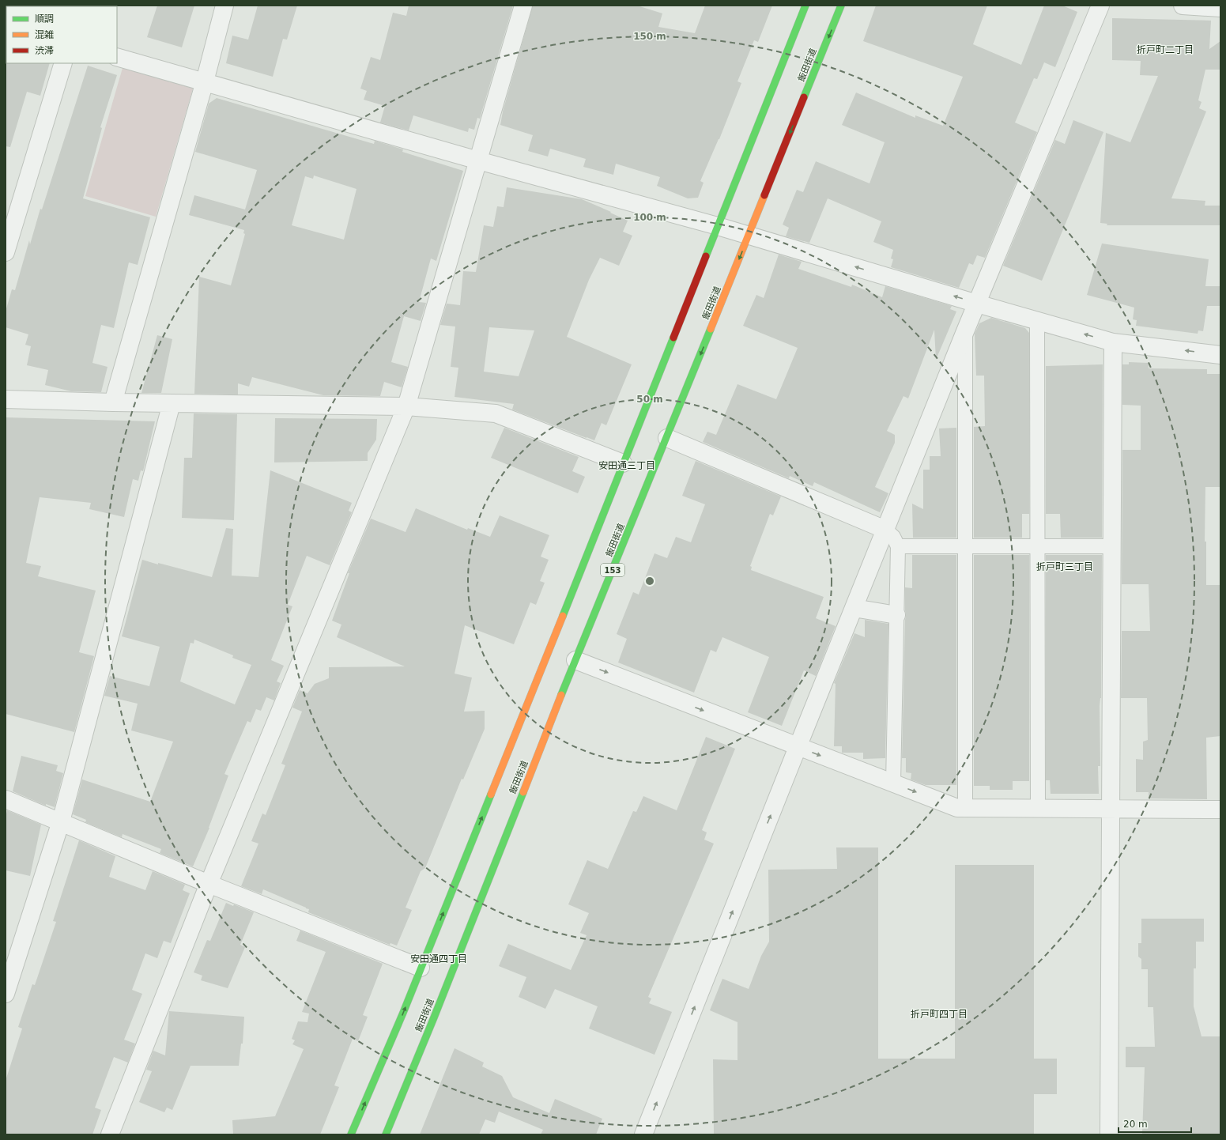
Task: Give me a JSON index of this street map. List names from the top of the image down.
{
  "streets": {
    "highway": ["飯田街道", "153"]
  },
  "districts": [
    "折戸町二丁目",
    "安田通三丁目",
    "折戸町三丁目",
    "安田通四丁目",
    "折戸町四丁目"
  ],
  "legend": ["順調", "混雑", "渋滞"],
  "scale_bar": "20 m",
  "rings": ["150 m", "100 m", "50 m"]
}
